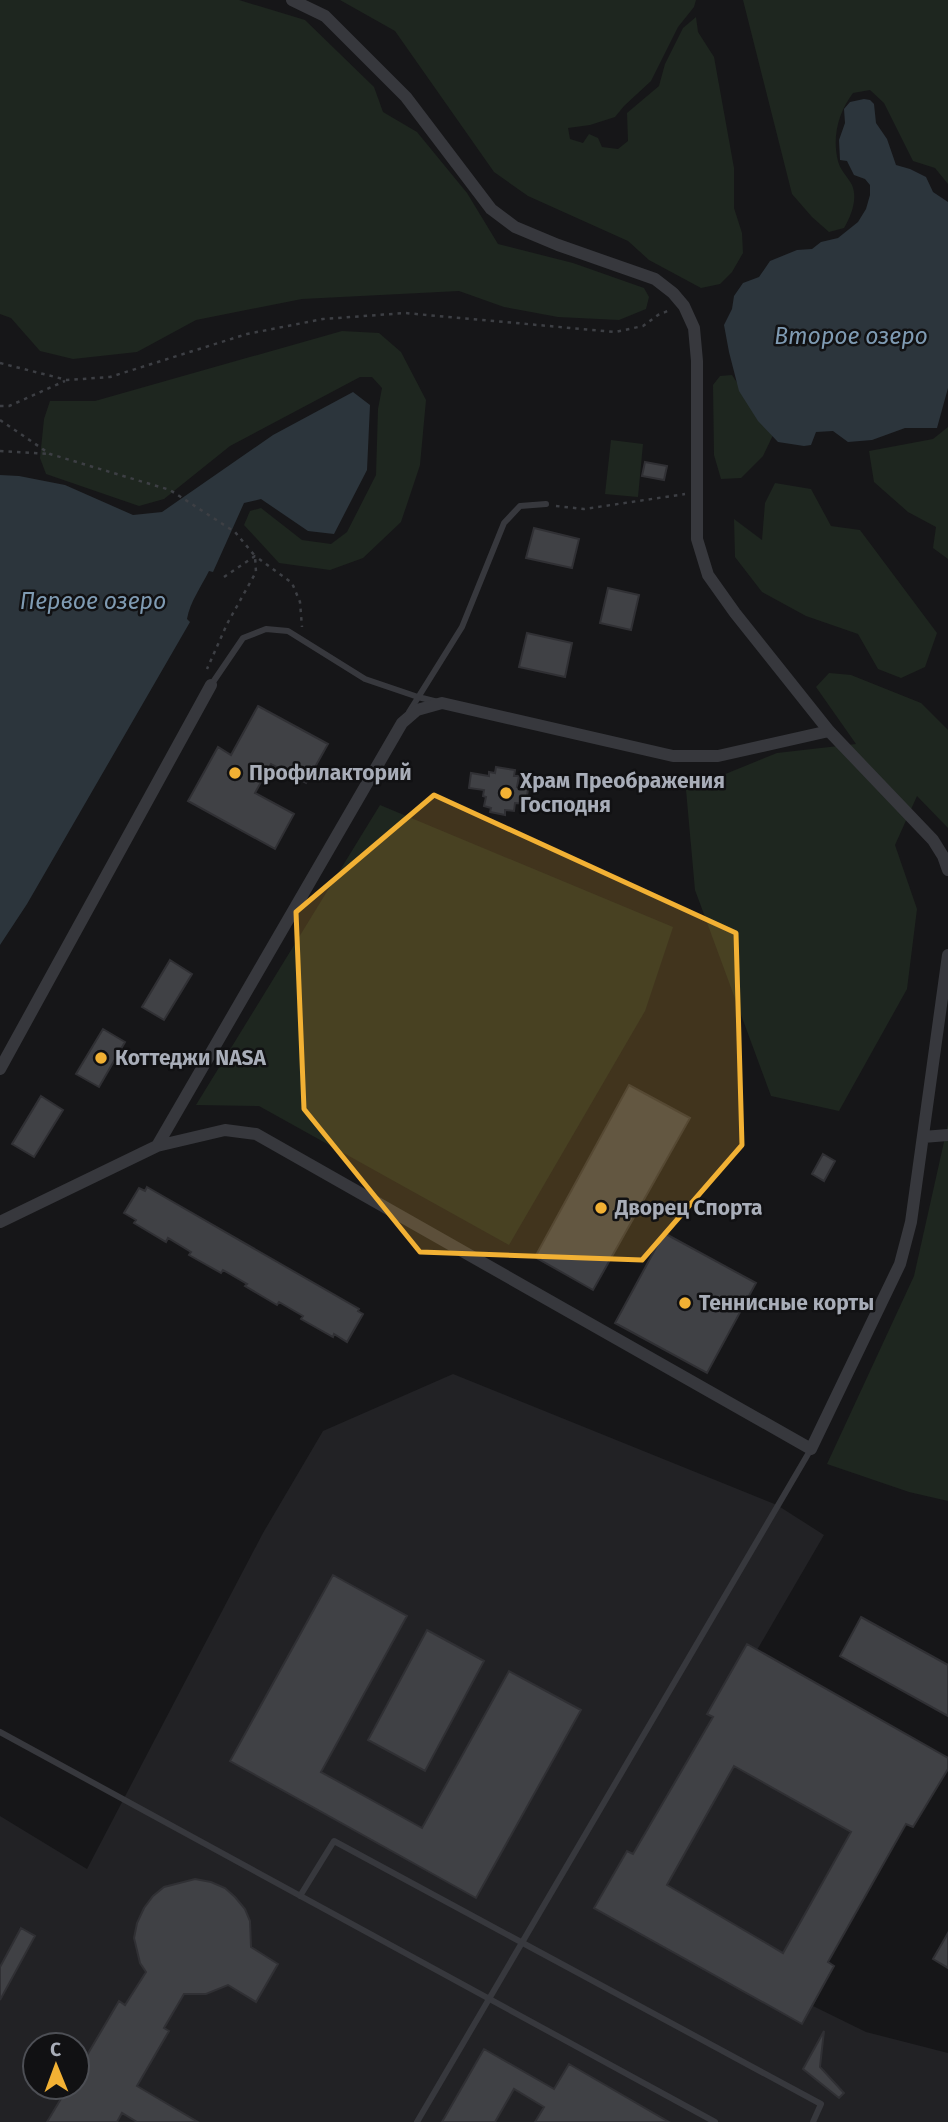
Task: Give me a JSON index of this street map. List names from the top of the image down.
{
  "water": ["Второе озеро", "Первое озеро"],
  "places": [
    "Профилакторий",
    "Храм Преображения Господня",
    "Коттеджи NASA",
    "Дворец Спорта",
    "Теннисные корты"
  ],
  "north": "top"
}
